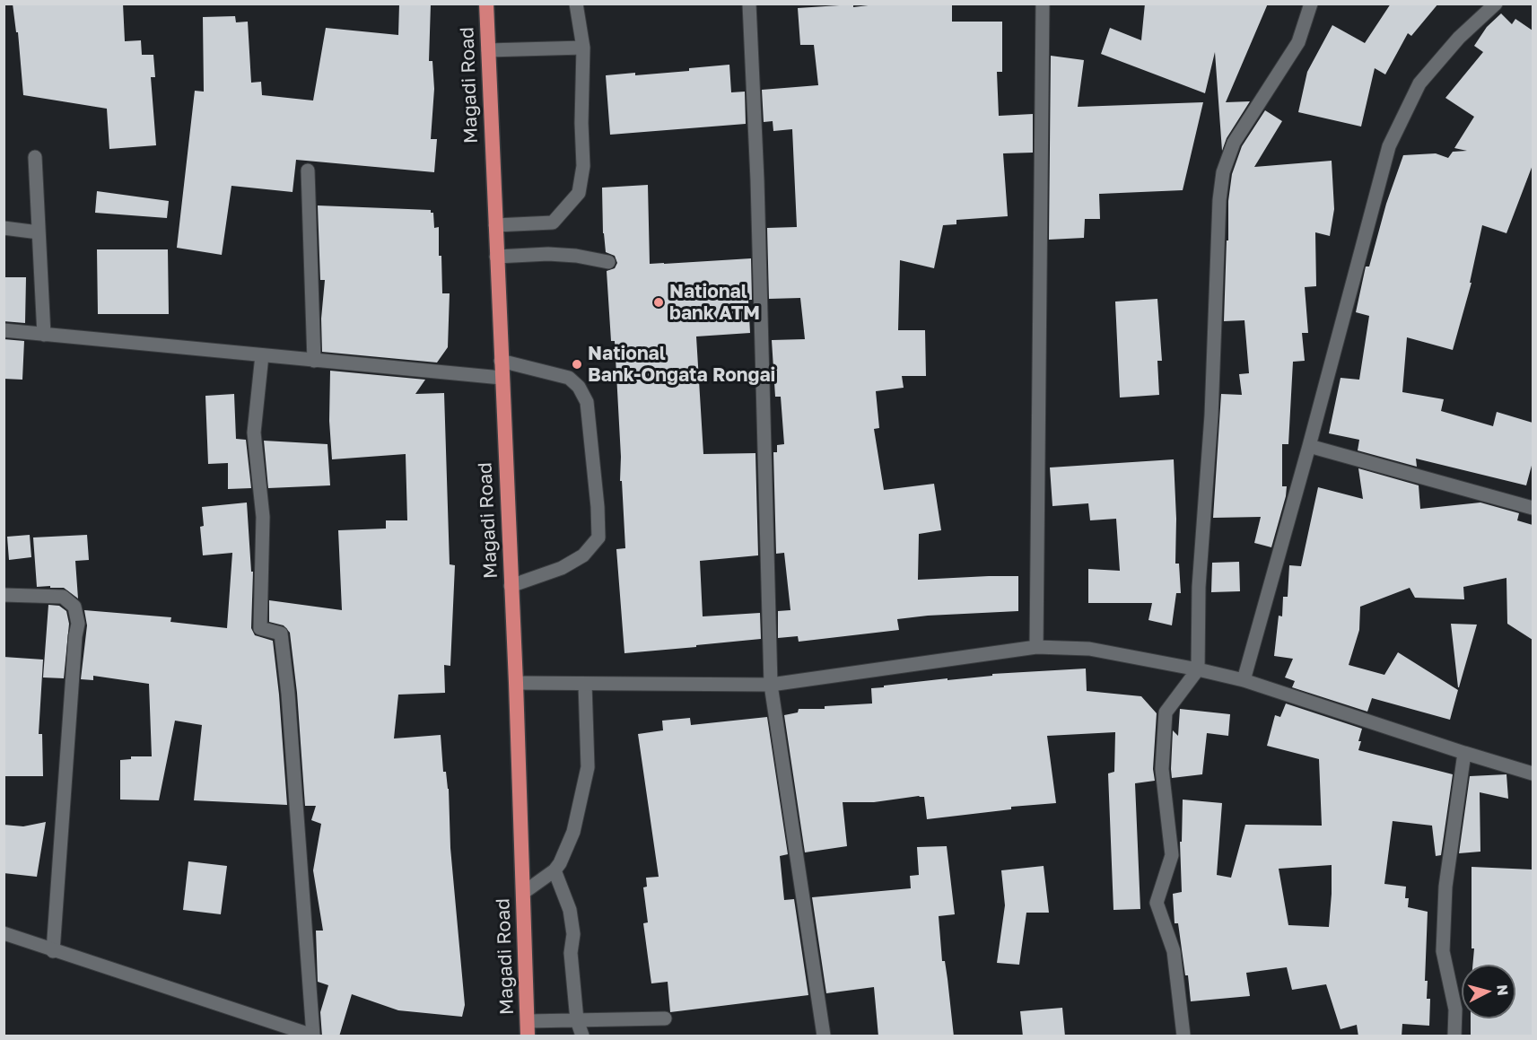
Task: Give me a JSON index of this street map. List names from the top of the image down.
{
  "streets": {
    "highway": ["Magadi Road"]
  },
  "places": ["National bank ATM", "National Bank-Ongata Rongai"],
  "north": "right"
}
